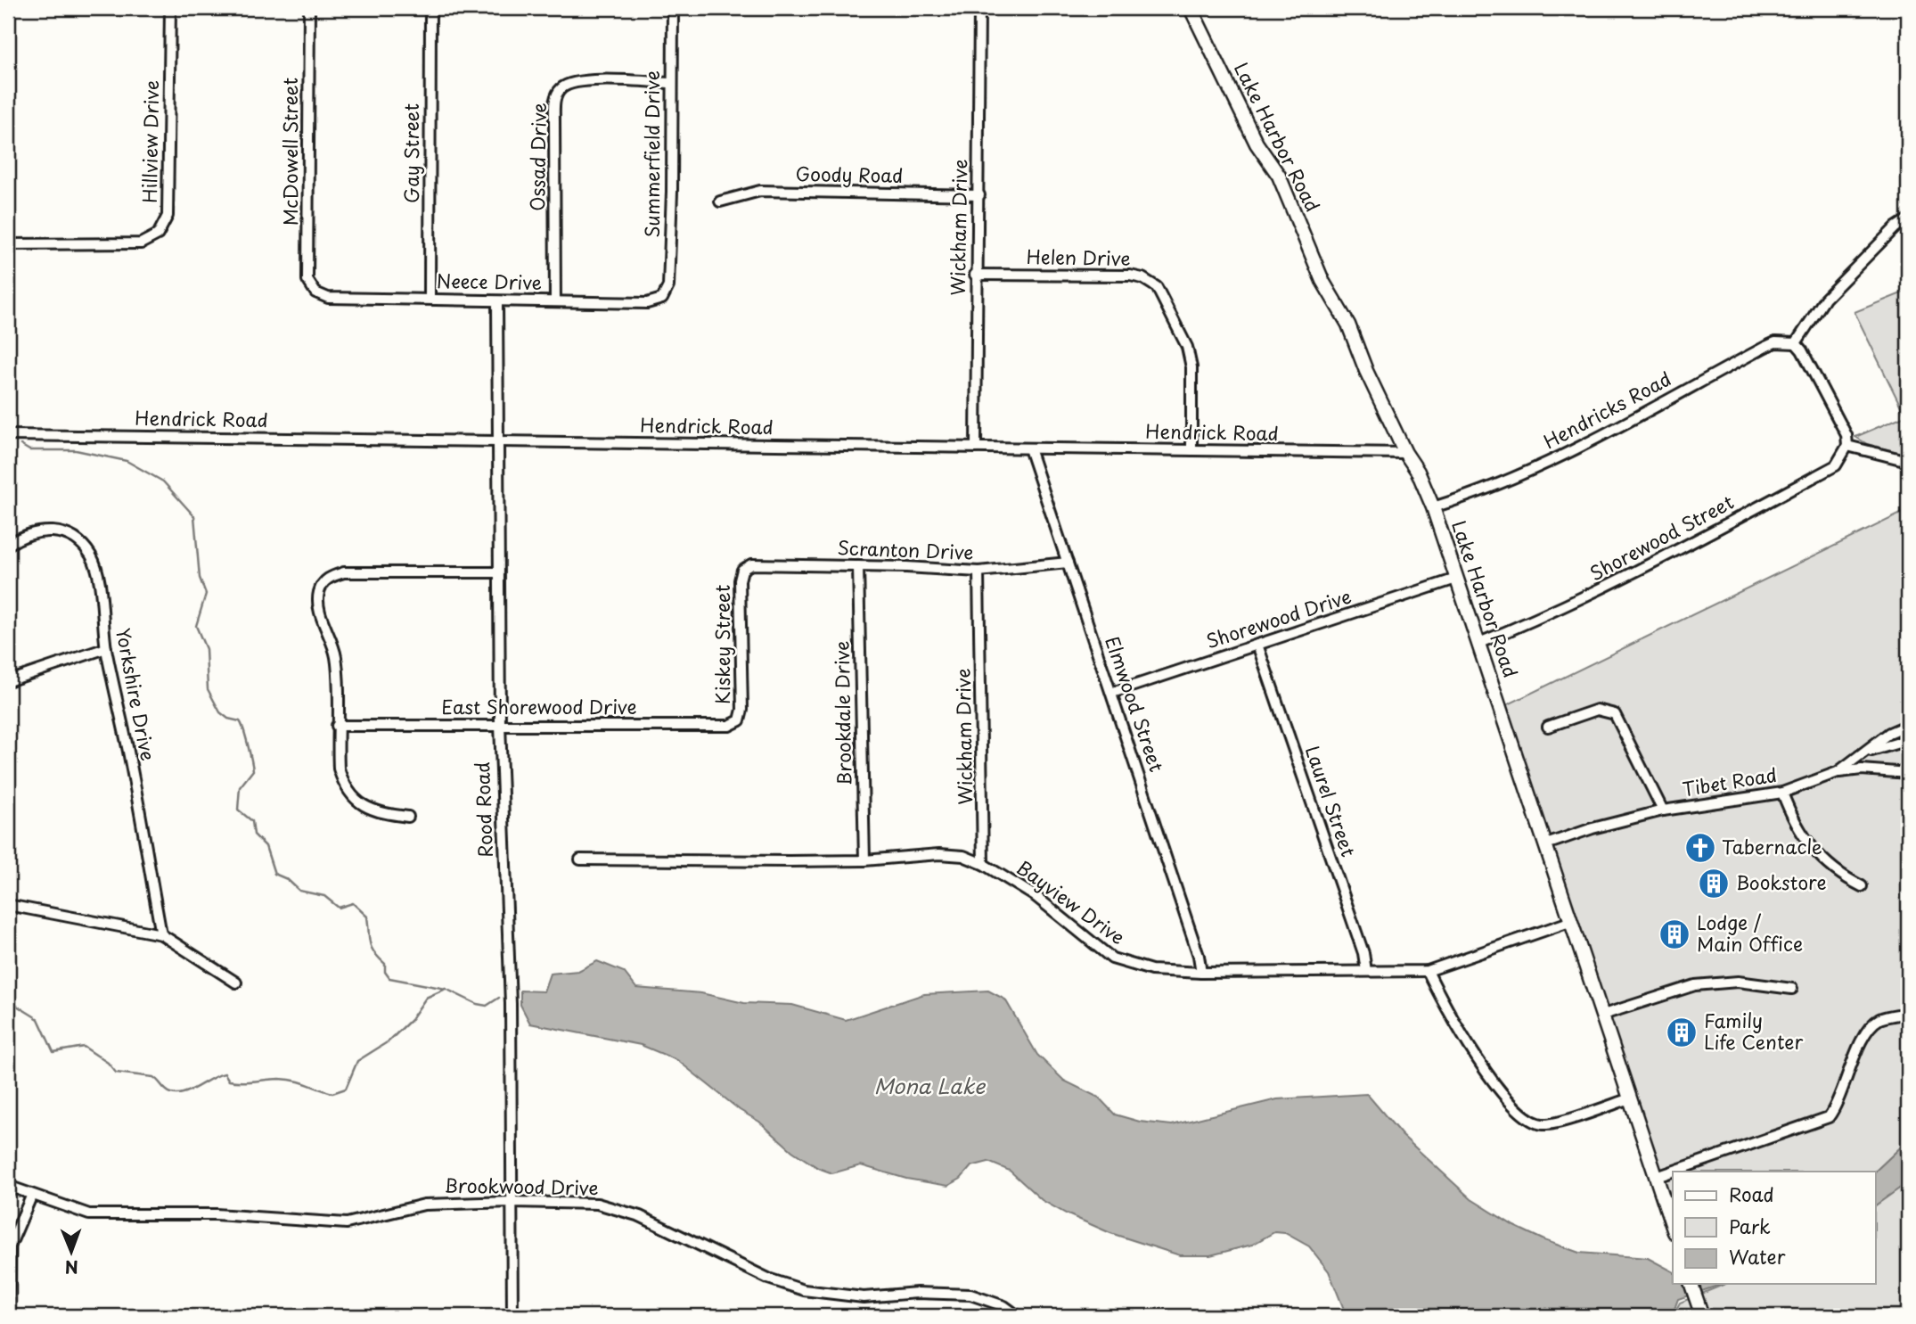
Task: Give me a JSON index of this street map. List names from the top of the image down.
{
  "streets": {
    "street": [
      "Lake Harbor Road",
      "Hillview Drive",
      "McDowell Street",
      "Gay Street",
      "Summerfield Drive",
      "Ossad Drive",
      "Goody Road",
      "Wickham Drive",
      "Helen Drive",
      "Neece Drive",
      "Hendricks Road",
      "Hendrick Road",
      "Shorewood Street",
      "Scranton Drive",
      "Shorewood Drive",
      "Kiskey Street",
      "Yorkshire Drive",
      "Elmwood Street",
      "East Shorewood Drive",
      "Brookdale Drive",
      "Tibet Road",
      "Laurel Street",
      "Rood Road",
      "Bayview Drive",
      "Brookwood Drive"
    ]
  },
  "crossings": [
    ["Lake Harbor Road", "Hendricks Road"],
    ["Lake Harbor Road", "Hendrick Road"],
    ["Lake Harbor Road", "Shorewood Street"],
    ["Lake Harbor Road", "Shorewood Drive"],
    ["Lake Harbor Road", "Tibet Road"],
    ["Lake Harbor Road", "Bayview Drive"],
    ["McDowell Street", "Neece Drive"],
    ["Gay Street", "Neece Drive"],
    ["Summerfield Drive", "Ossad Drive"],
    ["Summerfield Drive", "Neece Drive"],
    ["Ossad Drive", "Neece Drive"],
    ["Goody Road", "Wickham Drive"],
    ["Wickham Drive", "Helen Drive"],
    ["Wickham Drive", "Hendrick Road"],
    ["Wickham Drive", "Scranton Drive"],
    ["Wickham Drive", "Bayview Drive"],
    ["Helen Drive", "Hendrick Road"],
    ["Neece Drive", "Rood Road"],
    ["Hendrick Road", "Elmwood Street"],
    ["Hendrick Road", "Rood Road"],
    ["Scranton Drive", "Kiskey Street"],
    ["Scranton Drive", "Elmwood Street"],
    ["Scranton Drive", "Brookdale Drive"],
    ["Shorewood Drive", "Elmwood Street"],
    ["Shorewood Drive", "Laurel Street"],
    ["Kiskey Street", "East Shorewood Drive"],
    ["Elmwood Street", "Bayview Drive"],
    ["East Shorewood Drive", "Rood Road"],
    ["Brookdale Drive", "Bayview Drive"],
    ["Laurel Street", "Bayview Drive"],
    ["Rood Road", "Brookwood Drive"]
  ],
  "water": ["Mona Lake"],
  "places": {
    "church": ["Tabernacle"],
    "building": ["Bookstore", "Lodge / Main Office", "Family Life Center"]
  },
  "legend": ["Road", "Park", "Water"],
  "north": "bottom"
}
